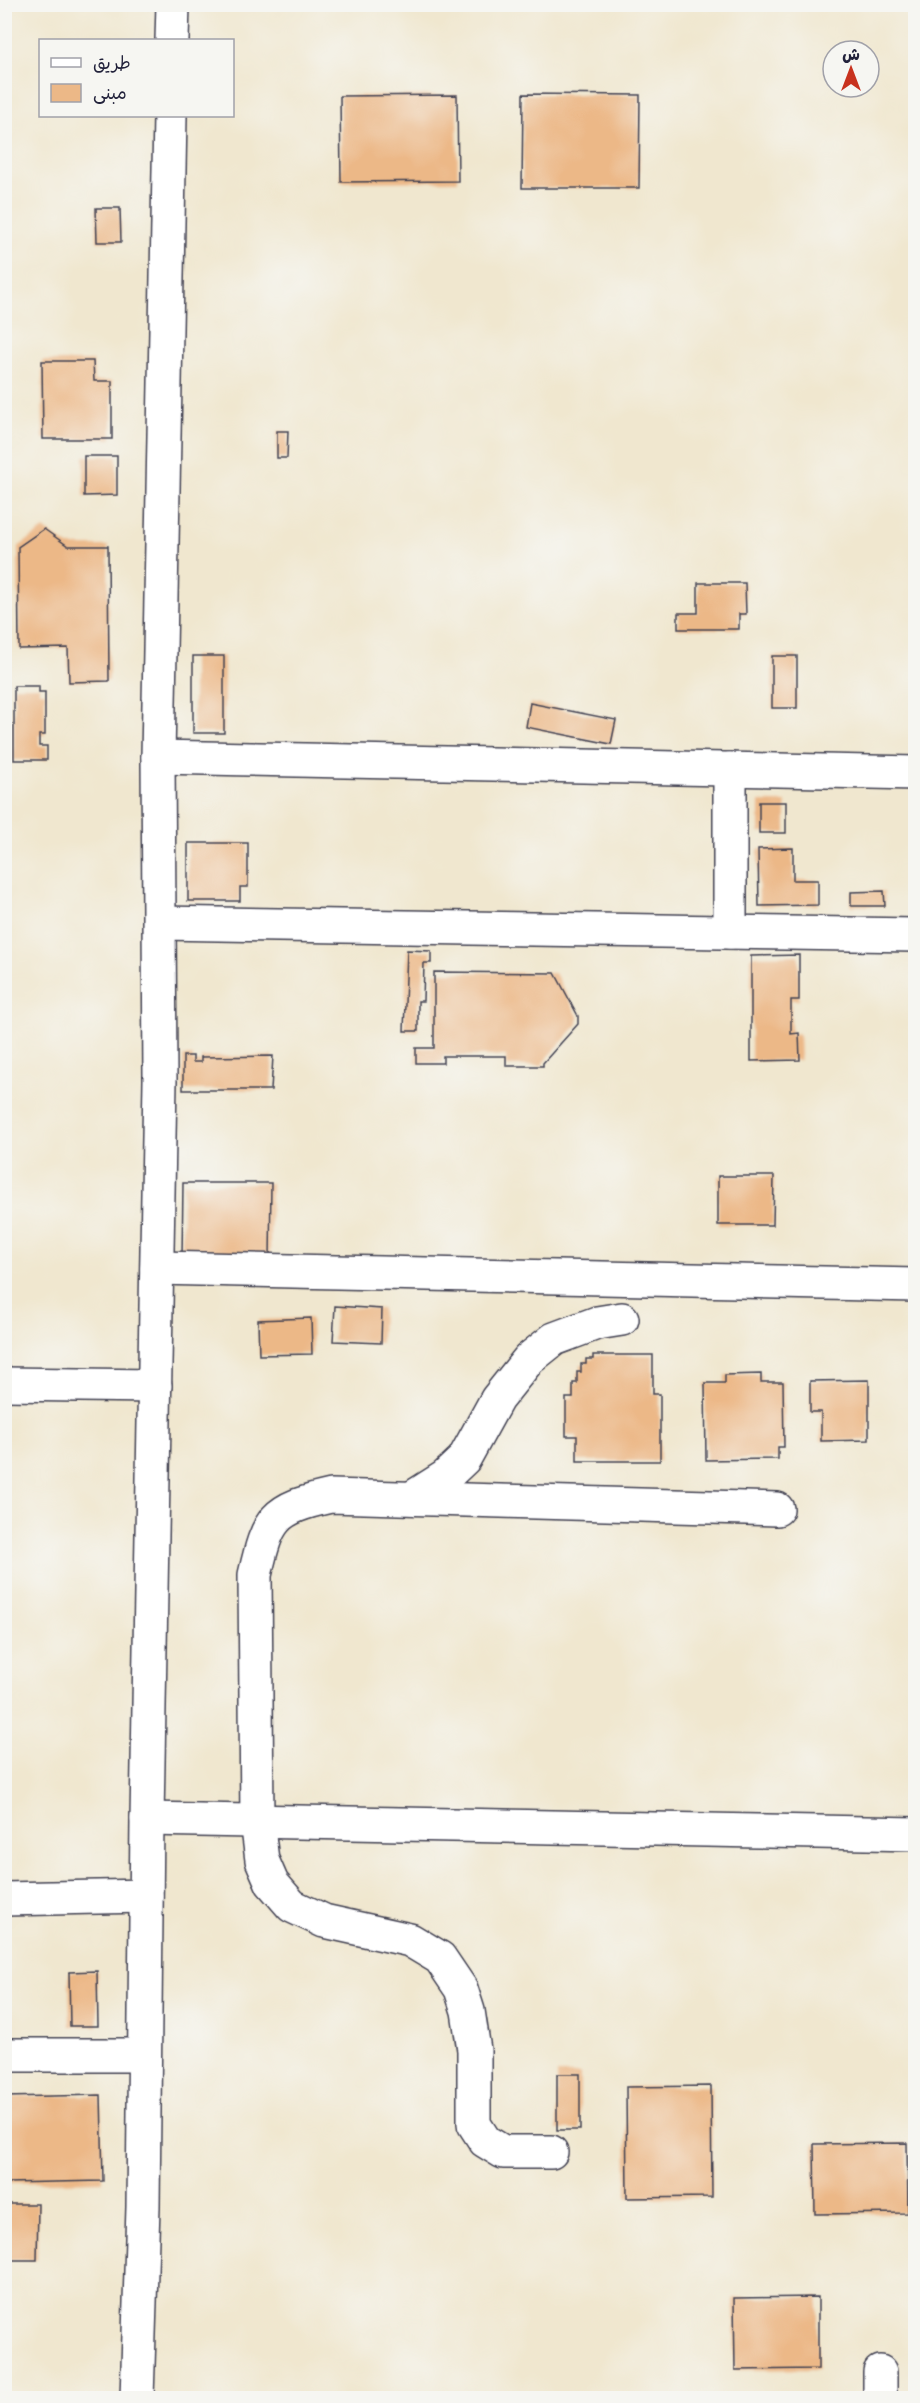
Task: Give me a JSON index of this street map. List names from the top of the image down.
{
  "legend": ["طريق", "مبنى"],
  "north": "top"
}
